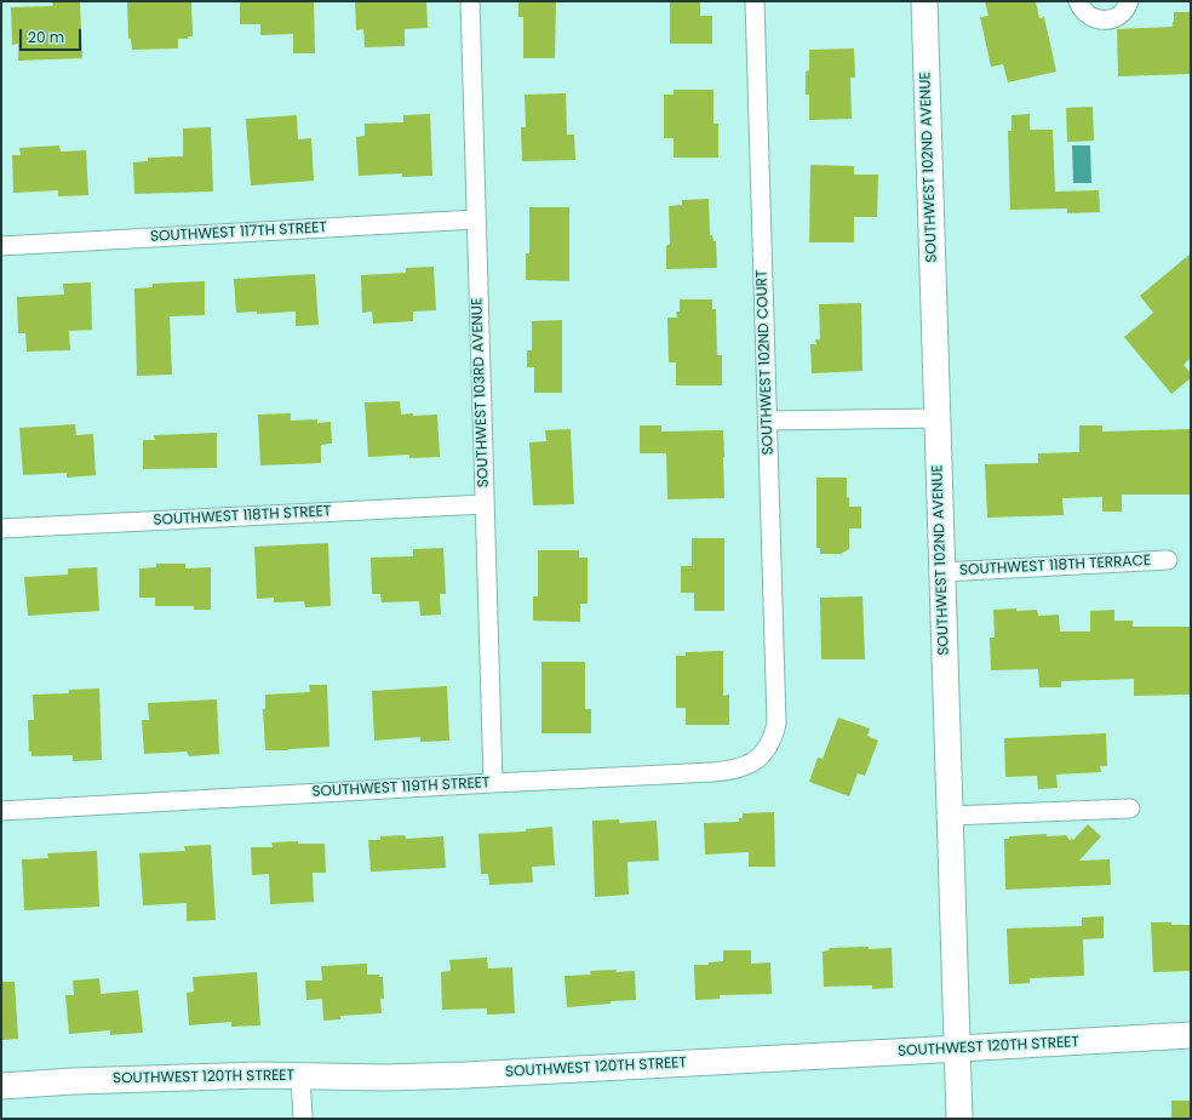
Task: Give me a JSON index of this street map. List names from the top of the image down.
{
  "streets": {
    "street": [
      "SOUTHWEST 102ND AVENUE",
      "SOUTHWEST 117TH STREET",
      "SOUTHWEST 102ND COURT",
      "SOUTHWEST 103RD AVENUE",
      "SOUTHWEST 118TH STREET",
      "SOUTHWEST 118TH TERRACE",
      "SOUTHWEST 119TH STREET",
      "SOUTHWEST 120TH STREET"
    ]
  },
  "crossings": [
    ["SOUTHWEST 102ND AVENUE", "SOUTHWEST 118TH TERRACE"],
    ["SOUTHWEST 102ND AVENUE", "SOUTHWEST 120TH STREET"],
    ["SOUTHWEST 117TH STREET", "SOUTHWEST 103RD AVENUE"],
    ["SOUTHWEST 102ND COURT", "SOUTHWEST 119TH STREET"],
    ["SOUTHWEST 103RD AVENUE", "SOUTHWEST 118TH STREET"],
    ["SOUTHWEST 103RD AVENUE", "SOUTHWEST 119TH STREET"]
  ],
  "scale_bar": "20 m"
}
